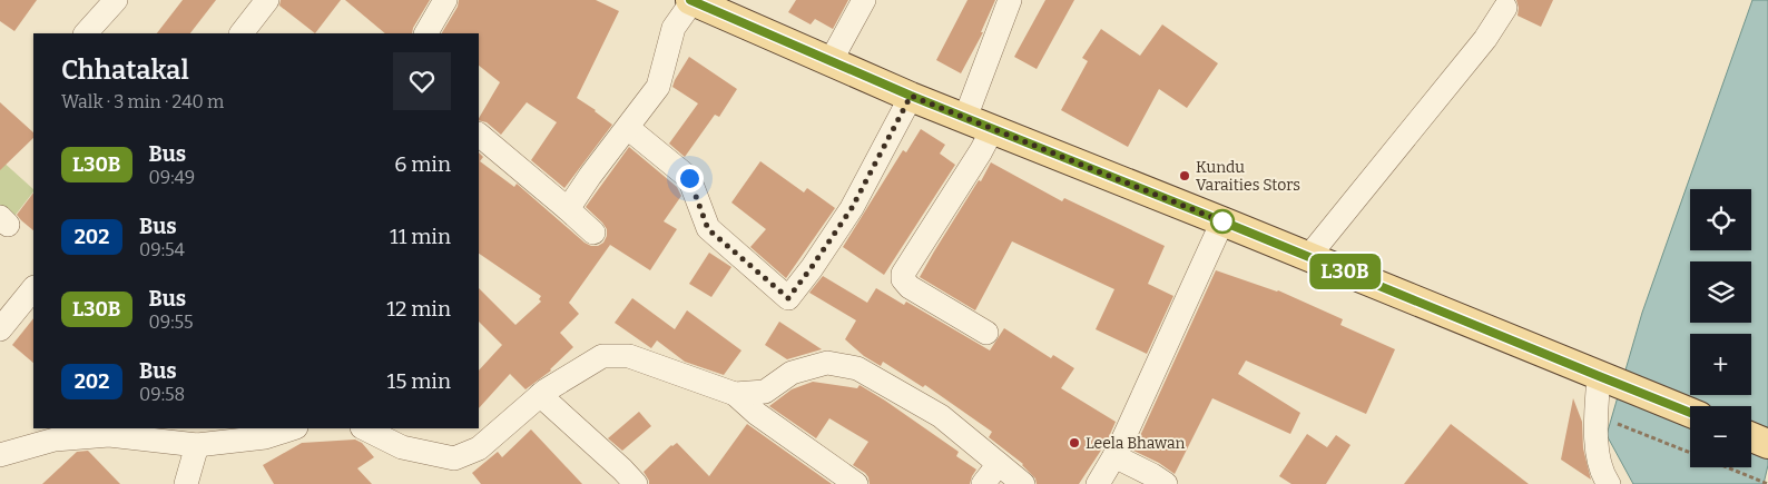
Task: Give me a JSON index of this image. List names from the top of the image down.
{
  "places": ["Kundu Varaities Stors", "Leela Bhawan"],
  "lines": ["bus line L30B"],
  "page": {
    "on_map": "L30B",
    "heading": ["Chhatakal", "Walk · 3 min · 240 m"],
    "list": [
      {
        "mark": "L30B",
        "name": "Bus",
        "note": "09:49",
        "value": "6 min"
      },
      {
        "mark": "202",
        "name": "Bus",
        "note": "09:54",
        "value": "11 min"
      },
      {
        "mark": "L30B",
        "name": "Bus",
        "note": "09:55",
        "value": "12 min"
      },
      {
        "mark": "202",
        "name": "Bus",
        "note": "09:58",
        "value": "15 min"
      }
    ],
    "map_buttons": ["+", "−"]
  }
}
